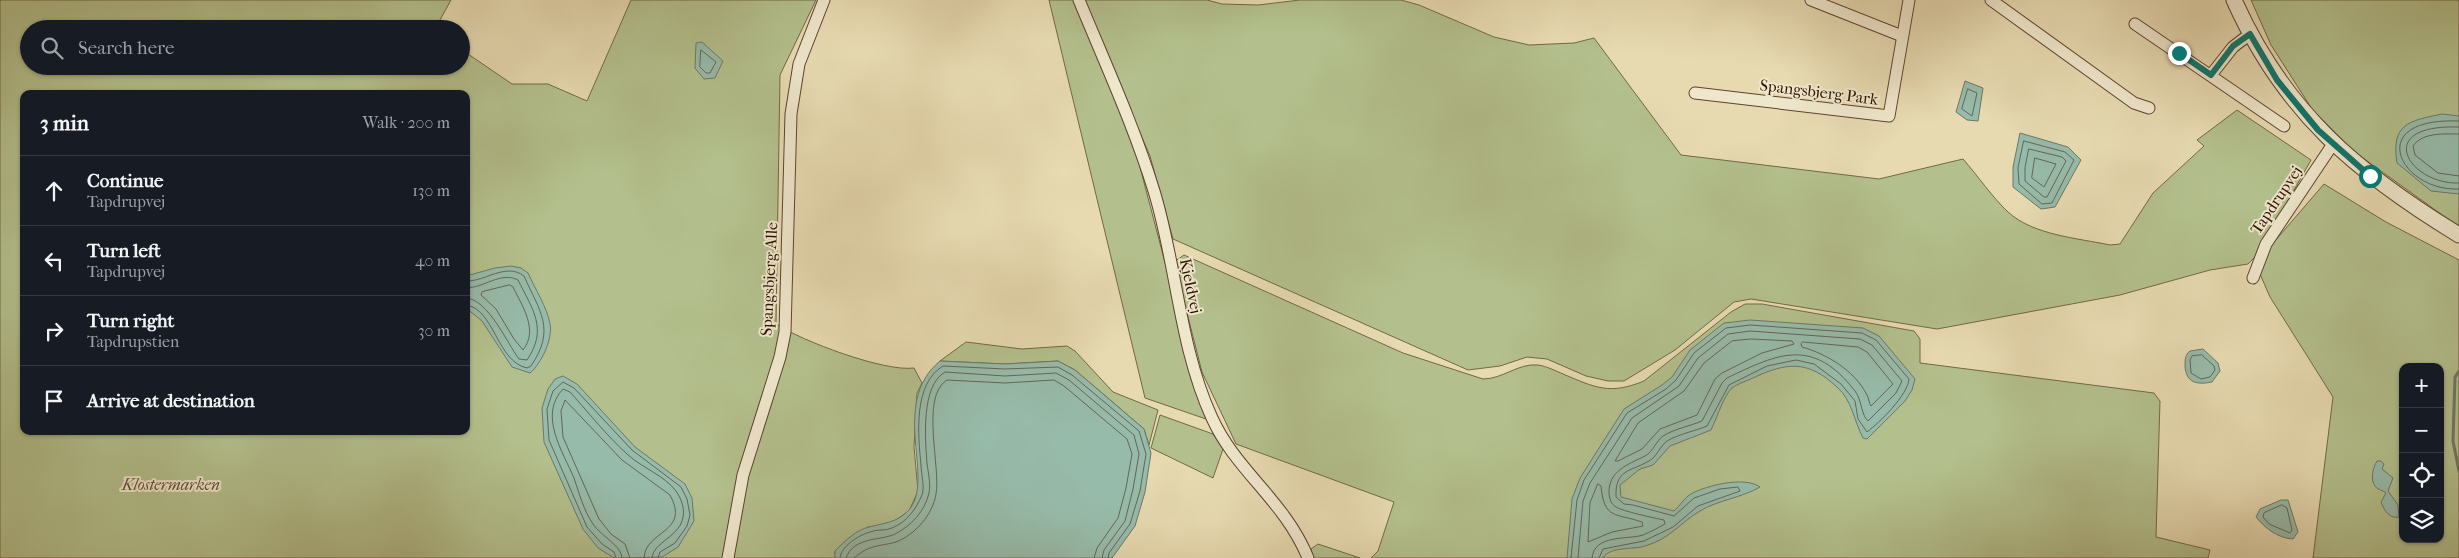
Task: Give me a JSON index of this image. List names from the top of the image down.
{
  "streets": {
    "street": [
      "Spangsbjerg Park",
      "Tapdrupvej",
      "Spangsbjerg Alle",
      "Kjeldvej"
    ]
  },
  "parks": ["Klostermarken"],
  "page": {
    "search": "Search here",
    "heading": ["3 min", "Walk · 200 m"],
    "list": [
      ["Continue", "Tapdrupvej", "130 m"],
      ["Turn left", "Tapdrupvej", "40 m"],
      ["Turn right", "Tapdrupstien", "30 m"],
      "Arrive at destination"
    ],
    "map_buttons": ["+", "−"]
  }
}
